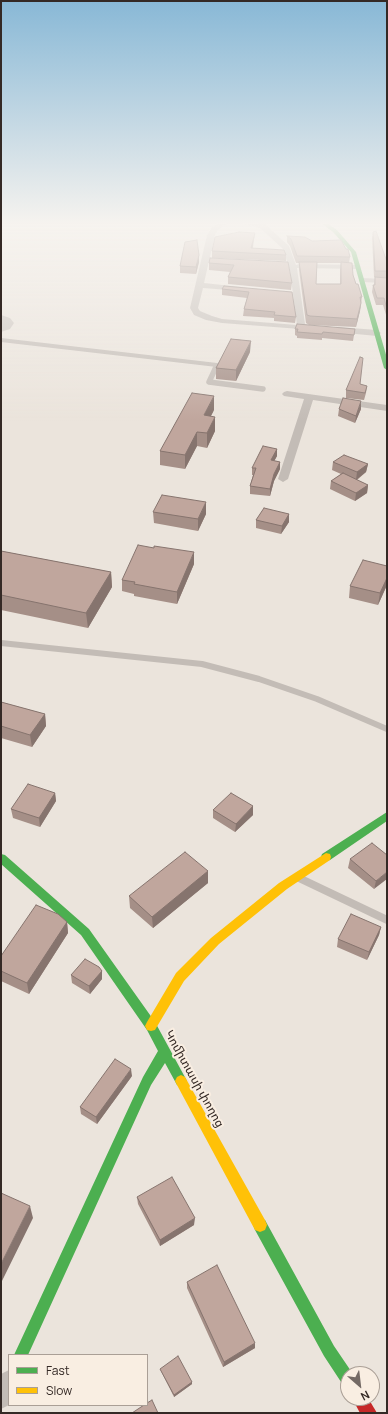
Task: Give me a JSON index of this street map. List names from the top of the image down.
{
  "streets": {
    "main road": ["Կոմիտասի փողոց"]
  },
  "legend": ["Fast", "Slow"],
  "north": "bottom right"
}
